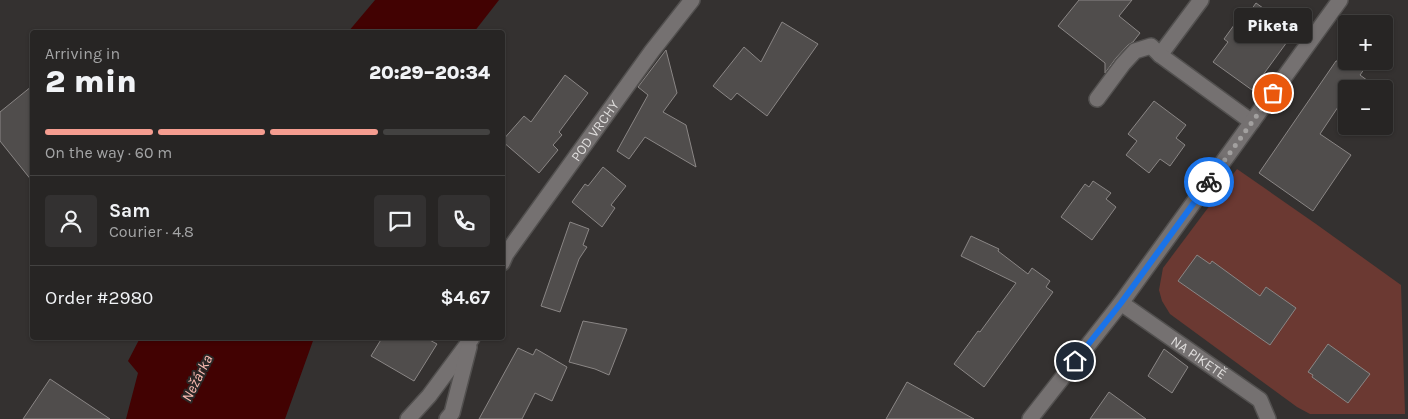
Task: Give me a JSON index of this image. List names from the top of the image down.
{
  "streets": {
    "street": ["POD VRCHY", "NA PIKETĚ"]
  },
  "water": ["Nežárka"],
  "places": ["Piketa"],
  "page": {
    "bubble": "Piketa",
    "map_buttons": ["+", "−"],
    "heading": ["2 min", "Arriving in", "20:29–20:34"],
    "panel": [
      "Sam",
      "Courier · 4.8",
      "Order #2980",
      "$4.67"
    ],
    "bar": "On the way · 60 m"
  }
}
